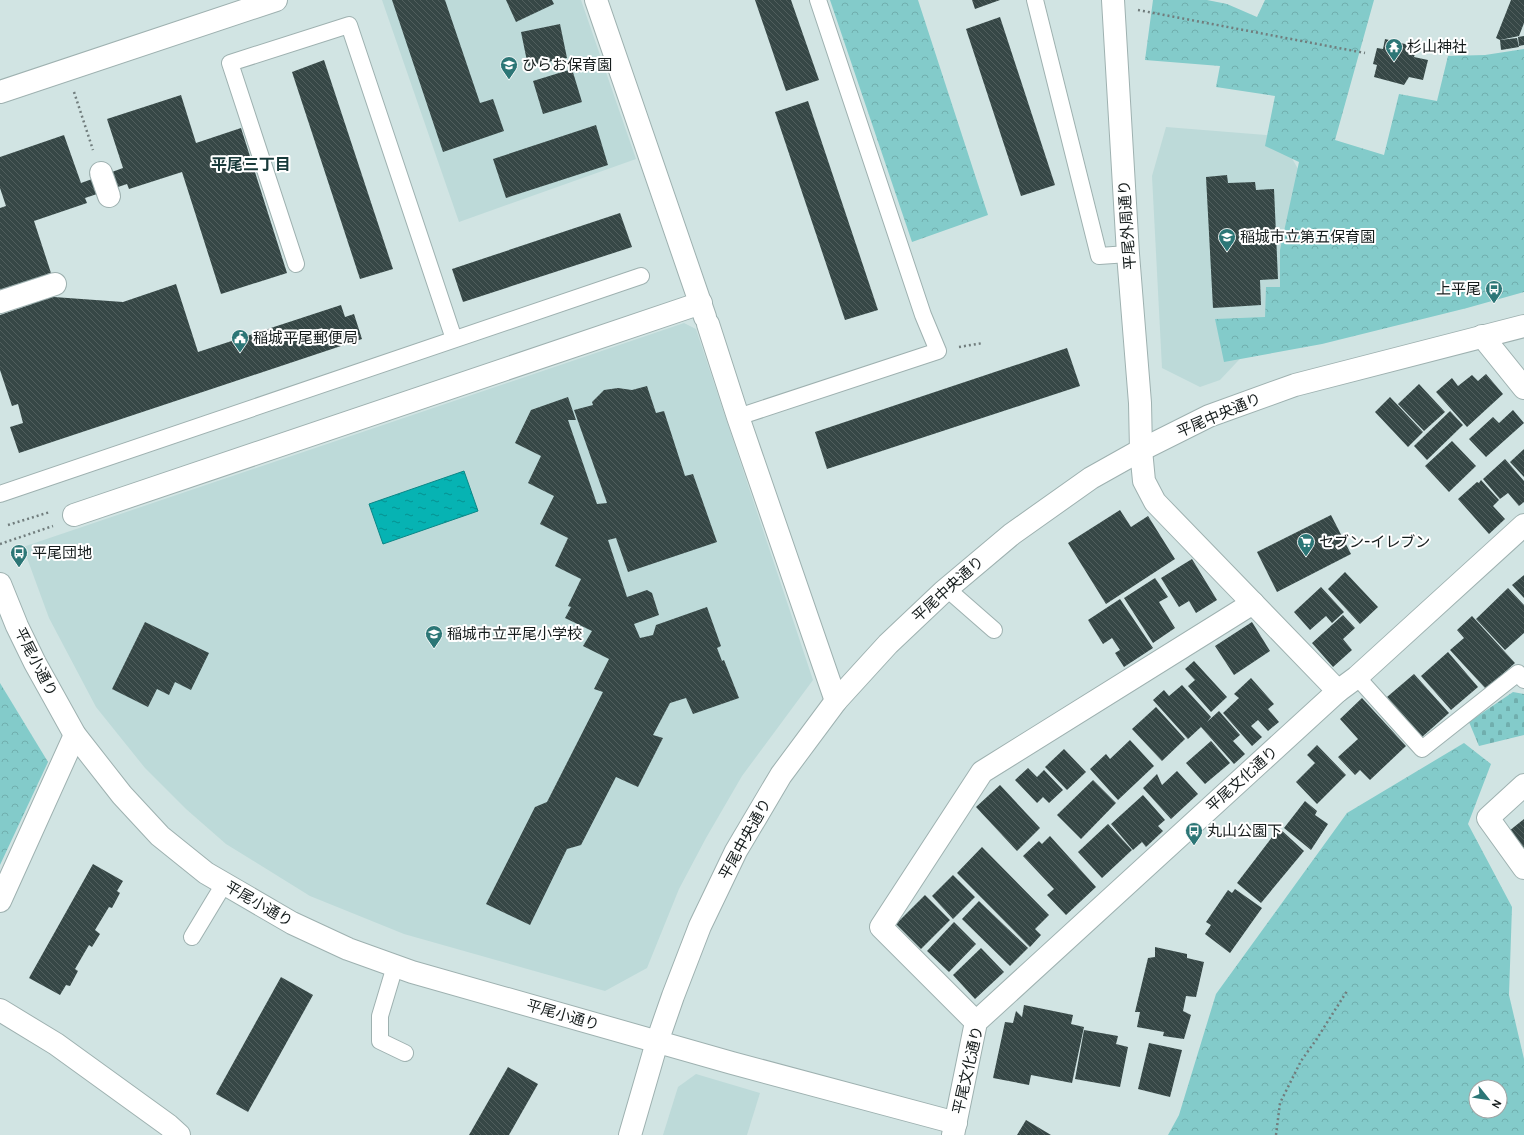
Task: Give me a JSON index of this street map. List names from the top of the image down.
{
  "streets": {
    "street": [
      "平尾外周通り",
      "平尾中央通り",
      "平尾小通り",
      "平尾文化通り"
    ]
  },
  "crossings": [
    ["平尾外周通り", "平尾中央通り"],
    ["平尾外周通り", "平尾文化通り"],
    ["平尾中央通り", "平尾小通り"],
    ["平尾小通り", "平尾文化通り"]
  ],
  "districts": ["平尾三丁目"],
  "places": {
    "temple": ["杉山神社"],
    "school or university": ["ひらお保育園", "稲城市立第五保育園", "稲城市立平尾小学校"],
    "bus stop": ["上平尾", "平尾団地", "丸山公園下"],
    "public building": ["稲城平尾郵便局"],
    "supermarket": ["セブン-イレブン"]
  },
  "north": "bottom right"
}
